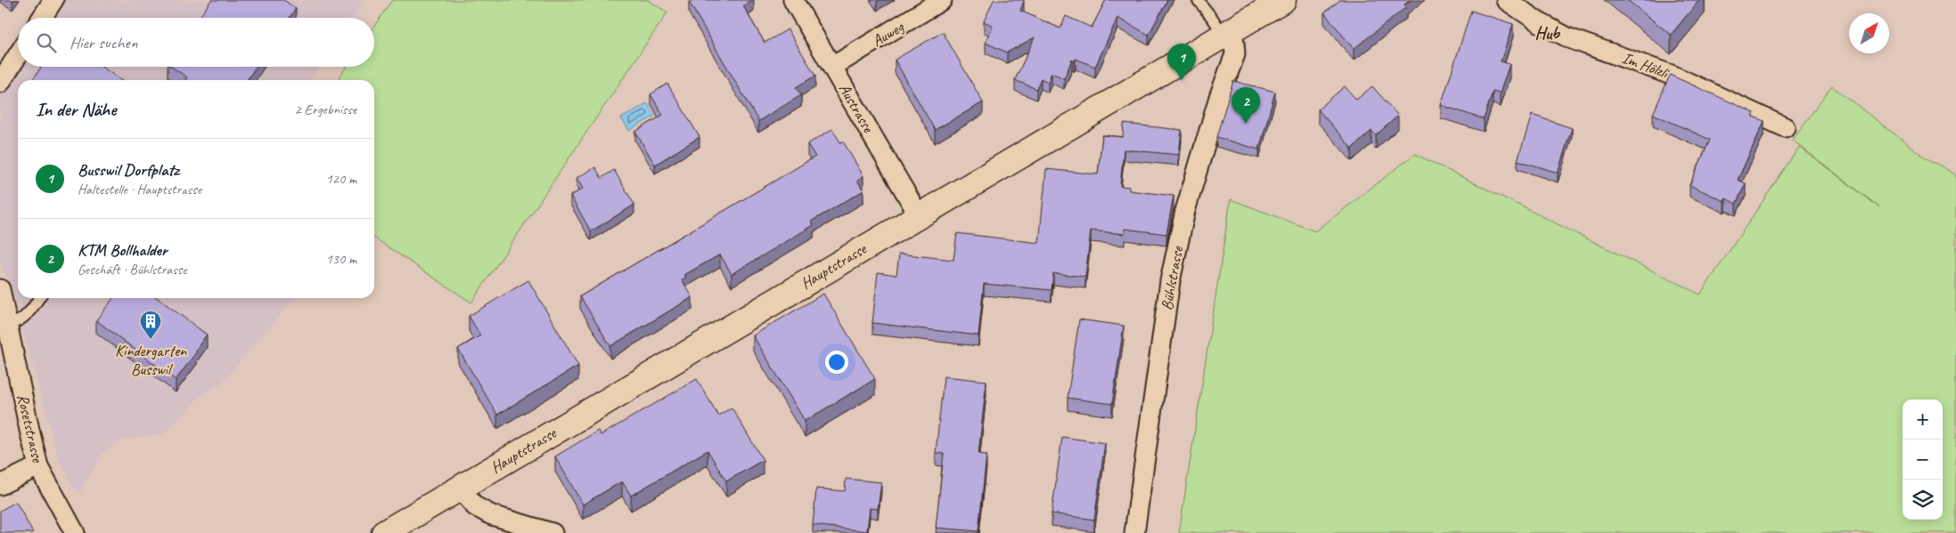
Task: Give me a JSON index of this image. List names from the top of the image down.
{
  "streets": {
    "street": [
      "Auweg",
      "Im Hölzli",
      "Austrasse",
      "Hauptstrasse",
      "Bühlstrasse",
      "Rosetstrasse"
    ]
  },
  "crossings": [
    ["Auweg", "Austrasse"],
    ["Austrasse", "Hauptstrasse"],
    ["Hauptstrasse", "Bühlstrasse"]
  ],
  "districts": ["Hub"],
  "places": {
    "building": ["Kindergarten Busswil"]
  },
  "north": "top right",
  "page": {
    "search": "Hier suchen",
    "pins": ["1", "2"],
    "heading": ["In der Nähe", "2 Ergebnisse"],
    "list": [
      {
        "mark": "1",
        "name": "Busswil Dorfplatz",
        "note": "Haltestelle · Hauptstrasse",
        "value": "120 m"
      },
      {
        "mark": "2",
        "name": "KTM Bollhalder",
        "note": "Geschäft · Bühlstrasse",
        "value": "130 m"
      }
    ],
    "map_buttons": ["+", "−"]
  }
}
